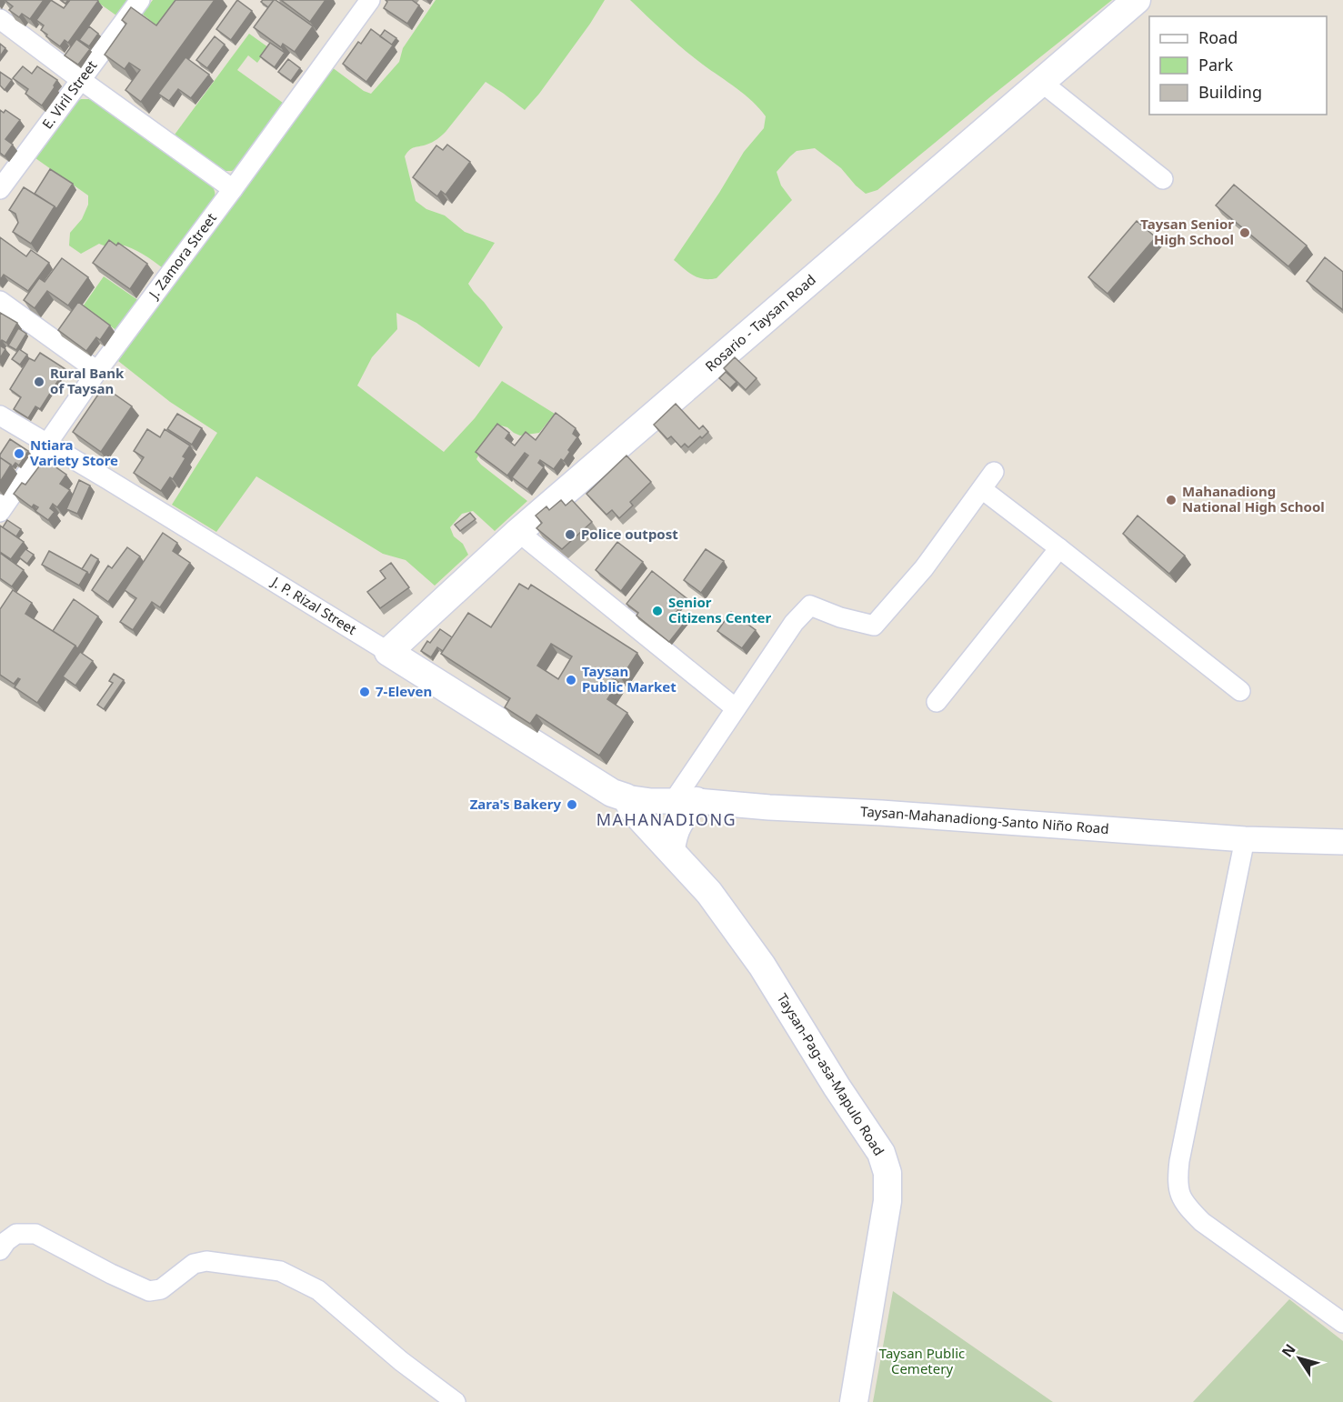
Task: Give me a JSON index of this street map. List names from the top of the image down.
{
  "streets": {
    "main road": ["Rosario - Taysan Road", "J. P. Rizal Street", "Taysan-Pag-asa-Mapulo Road"],
    "street": ["E. Viril Street", "J. Zamora Street", "Taysan-Mahanadiong-Santo Niño Road"]
  },
  "crossings": [
    ["J. Zamora Street", "J. P. Rizal Street"],
    ["Rosario - Taysan Road", "J. P. Rizal Street"],
    ["J. P. Rizal Street", "Taysan-Mahanadiong-Santo Niño Road"],
    ["J. P. Rizal Street", "Taysan-Pag-asa-Mapulo Road"],
    ["Taysan-Mahanadiong-Santo Niño Road", "Taysan-Pag-asa-Mapulo Road"]
  ],
  "districts": ["MAHANADIONG"],
  "parks": ["Taysan Public Cemetery"],
  "places": [
    "Taysan Senior High School",
    "Rural Bank of Taysan",
    "Ntiara Variety Store",
    "Mahanadiong National High School",
    "Police outpost",
    "Senior Citizens Center",
    "Taysan Public Market",
    "7-Eleven",
    "Zara's Bakery"
  ],
  "legend": ["Road", "Park", "Building"],
  "north": "top left"
}
